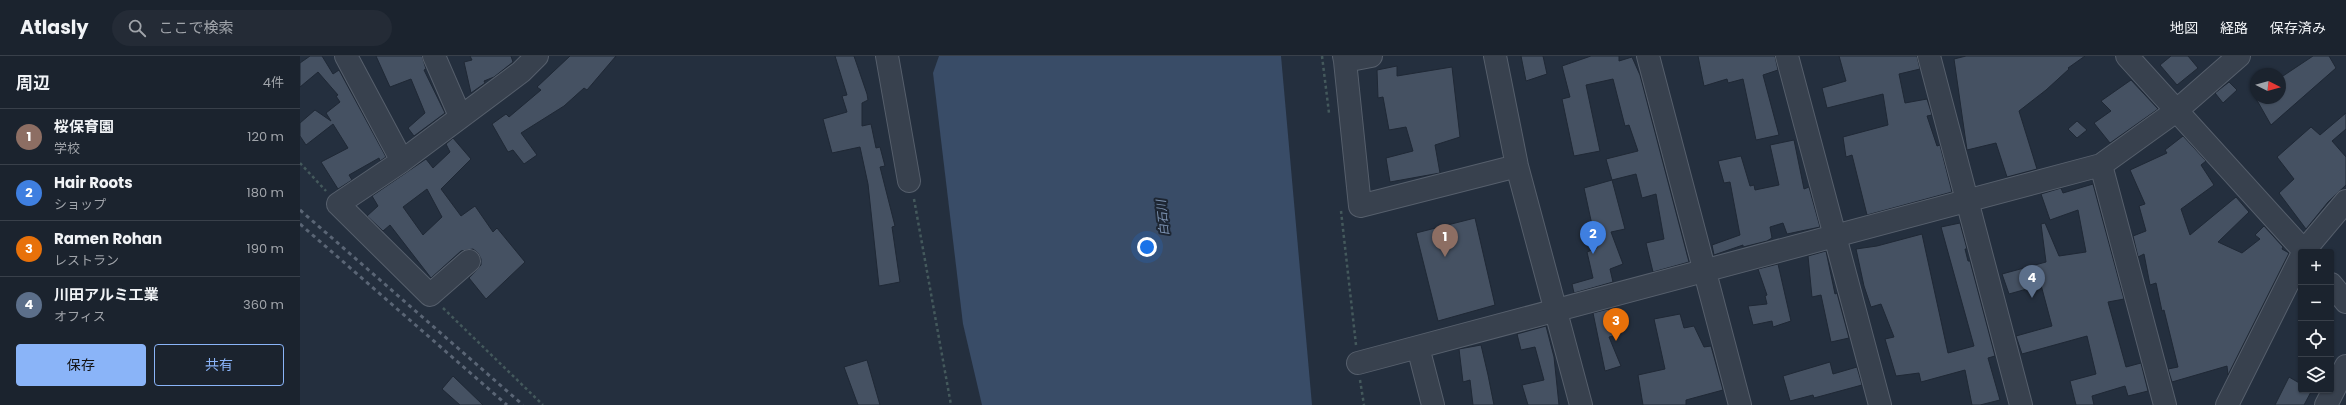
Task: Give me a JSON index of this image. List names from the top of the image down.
{
  "water": ["白石川"],
  "north": "right",
  "page": {
    "header": "Atlasly",
    "search": "ここで検索",
    "nav": ["地図", "経路", "保存済み"],
    "heading": ["周辺", "4件"],
    "list": [
      {
        "mark": "1",
        "name": "桜保育園",
        "note": "学校",
        "value": "120 m"
      },
      {
        "mark": "2",
        "name": "Hair Roots",
        "note": "ショップ",
        "value": "180 m"
      },
      {
        "mark": "3",
        "name": "Ramen Rohan",
        "note": "レストラン",
        "value": "190 m"
      },
      {
        "mark": "4",
        "name": "川田アルミ工業",
        "note": "オフィス",
        "value": "360 m"
      }
    ],
    "pins": [
      "2",
      "1",
      "4",
      "3"
    ],
    "map_buttons": ["+", "−"],
    "buttons": ["保存", "共有"]
  }
}
